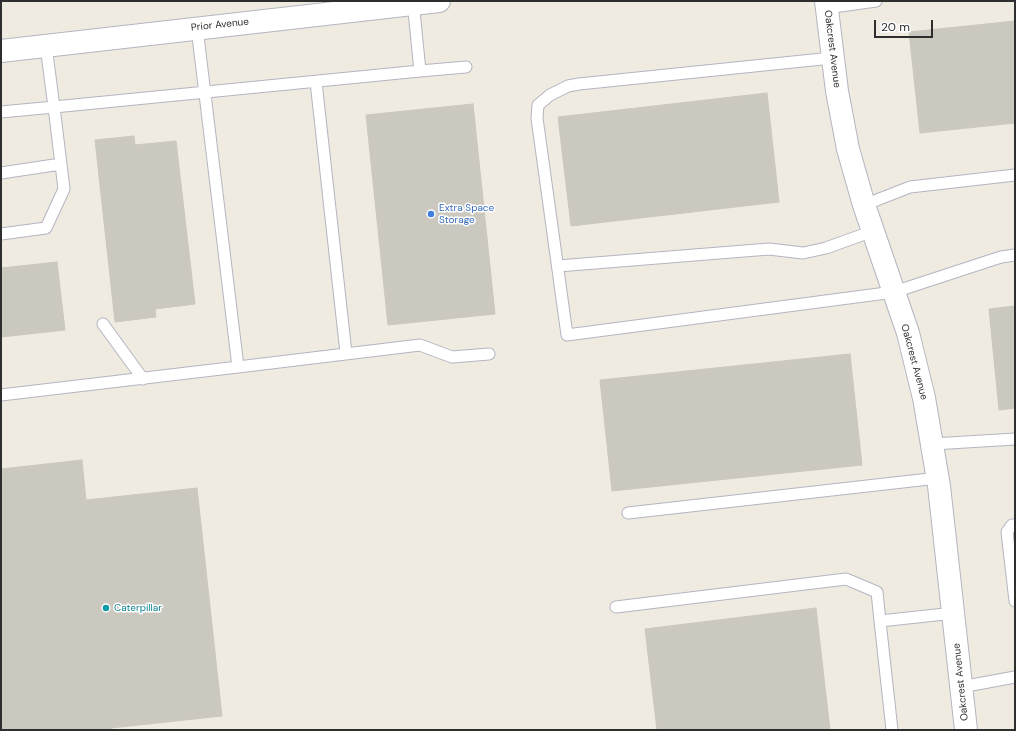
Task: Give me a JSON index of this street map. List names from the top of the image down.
{
  "streets": {
    "street": ["Prior Avenue", "Oakcrest Avenue"]
  },
  "places": ["Extra Space Storage", "Caterpillar"],
  "scale_bar": "20 m"
}
